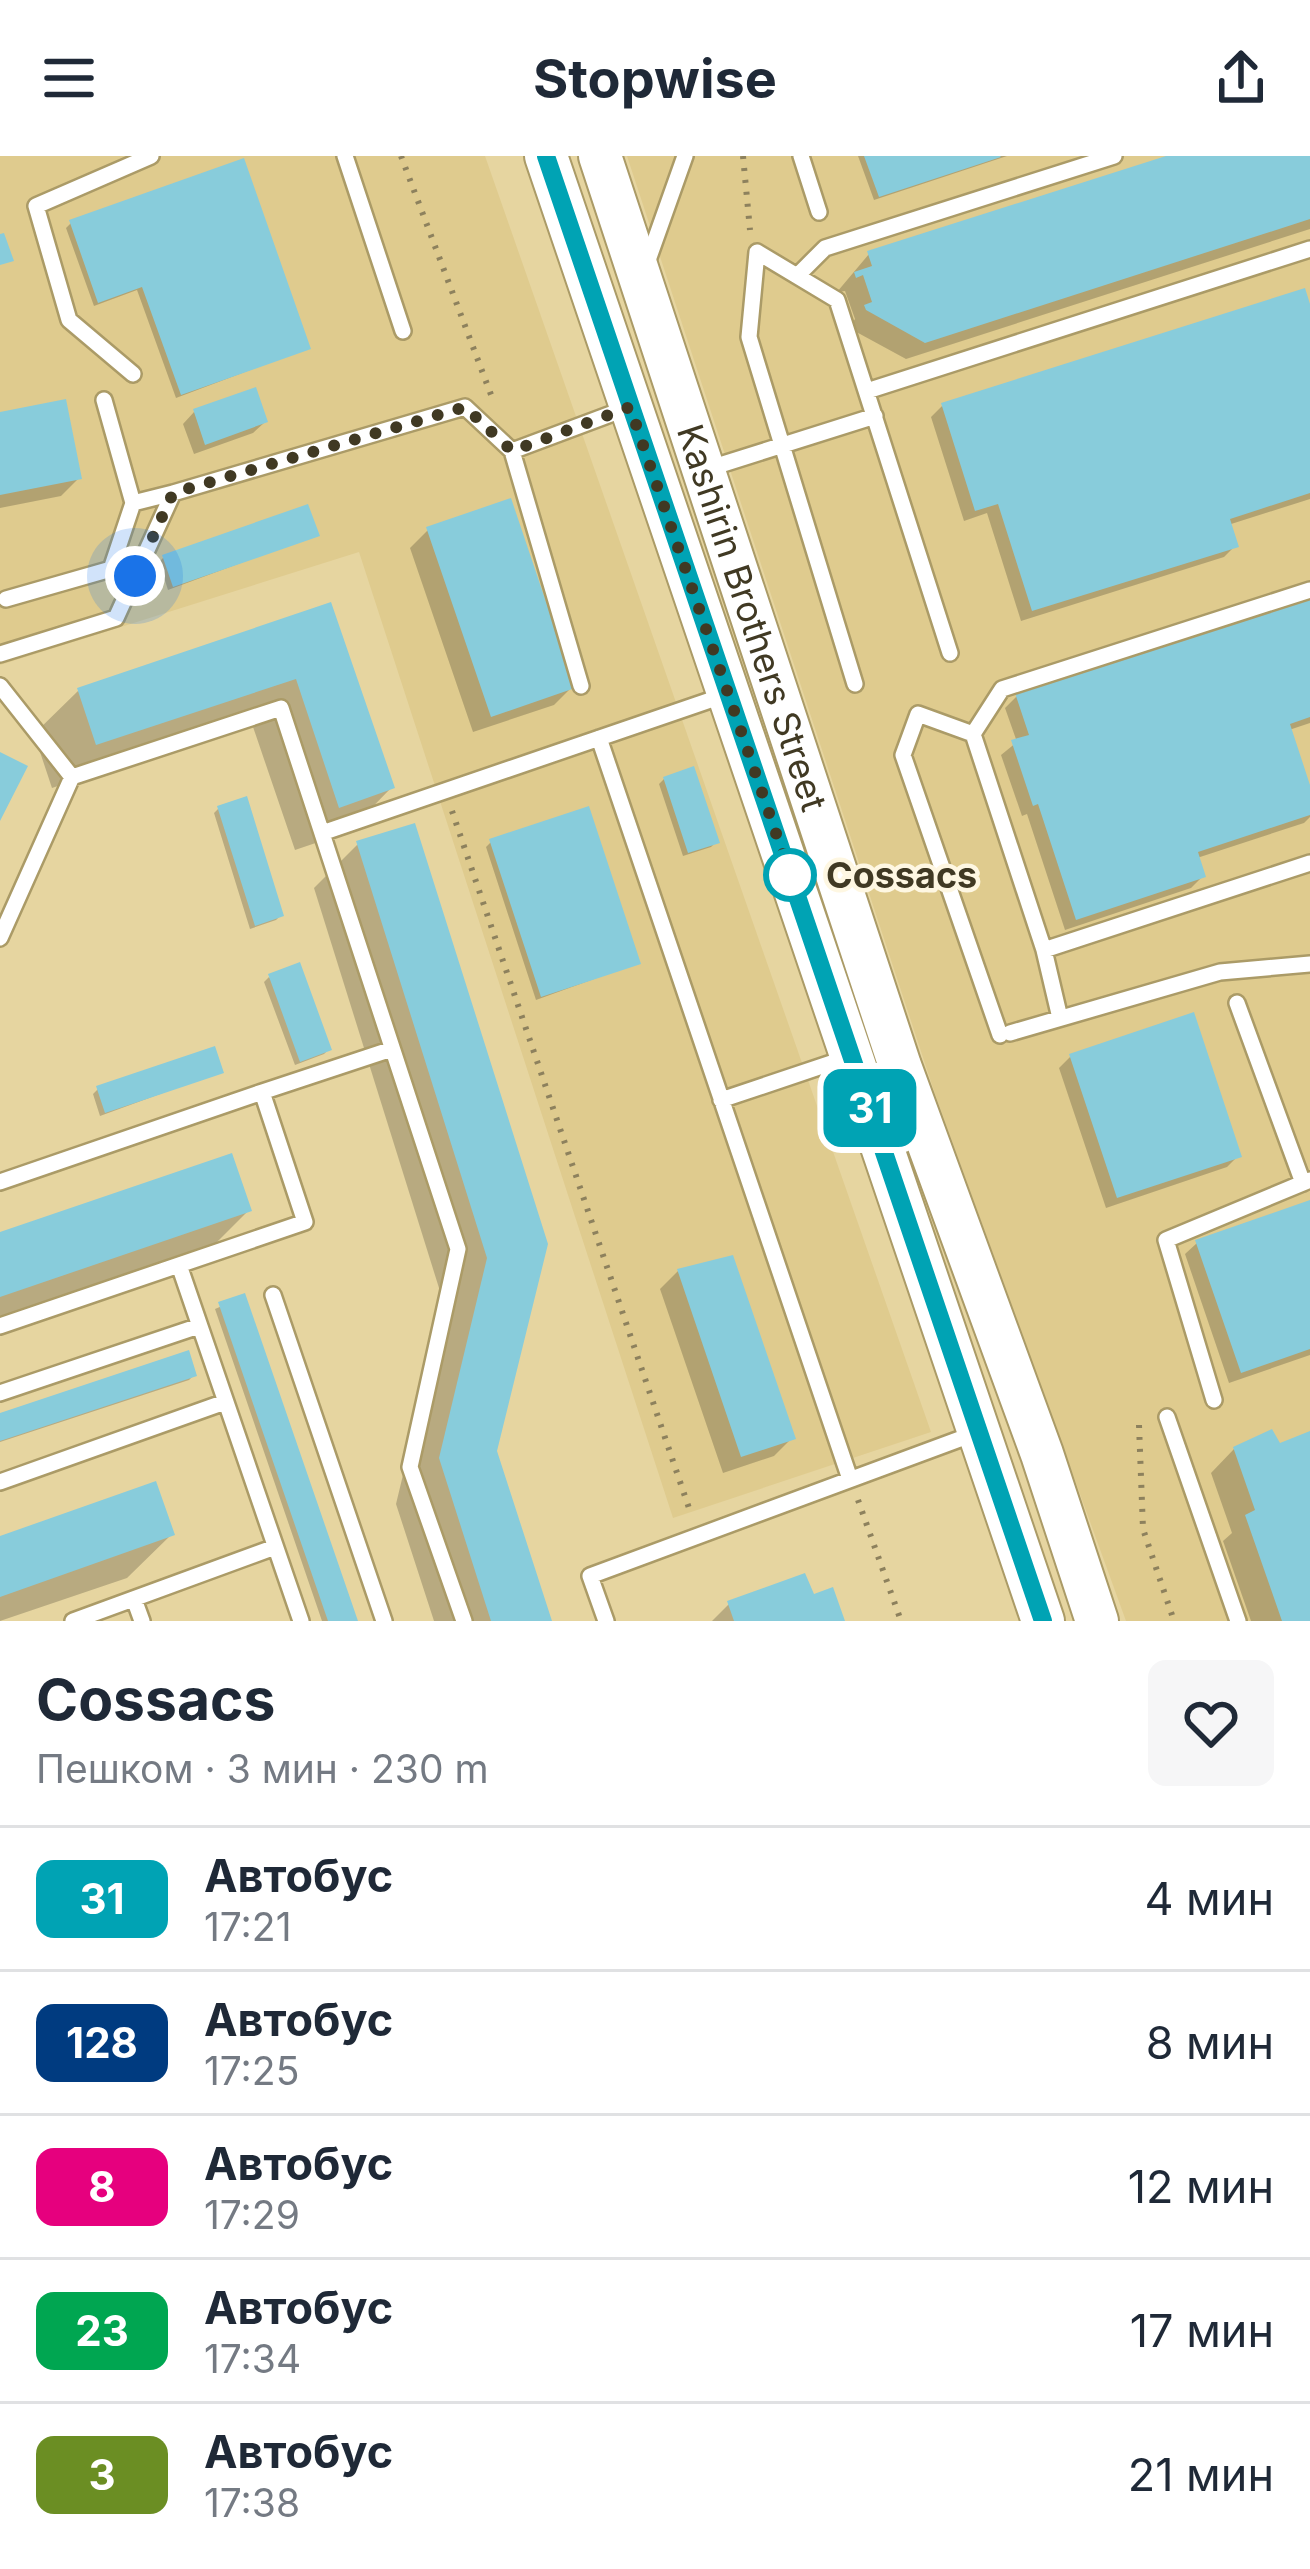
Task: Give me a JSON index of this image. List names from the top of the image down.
{
  "streets": {
    "main road": ["Kashirin Brothers Street"]
  },
  "places": ["Cossacs"],
  "lines": ["bus line 31"],
  "page": {
    "header": "Stopwise",
    "on_map": "31",
    "heading": ["Cossacs", "Пешком · 3 мин · 230 m"],
    "list": [
      {
        "mark": "31",
        "name": "Автобус",
        "note": "17:21",
        "value": "4 мин"
      },
      {
        "mark": "128",
        "name": "Автобус",
        "note": "17:25",
        "value": "8 мин"
      },
      {
        "mark": "8",
        "name": "Автобус",
        "note": "17:29",
        "value": "12 мин"
      },
      {
        "mark": "23",
        "name": "Автобус",
        "note": "17:34",
        "value": "17 мин"
      },
      {
        "mark": "3",
        "name": "Автобус",
        "note": "17:38",
        "value": "21 мин"
      }
    ]
  }
}
